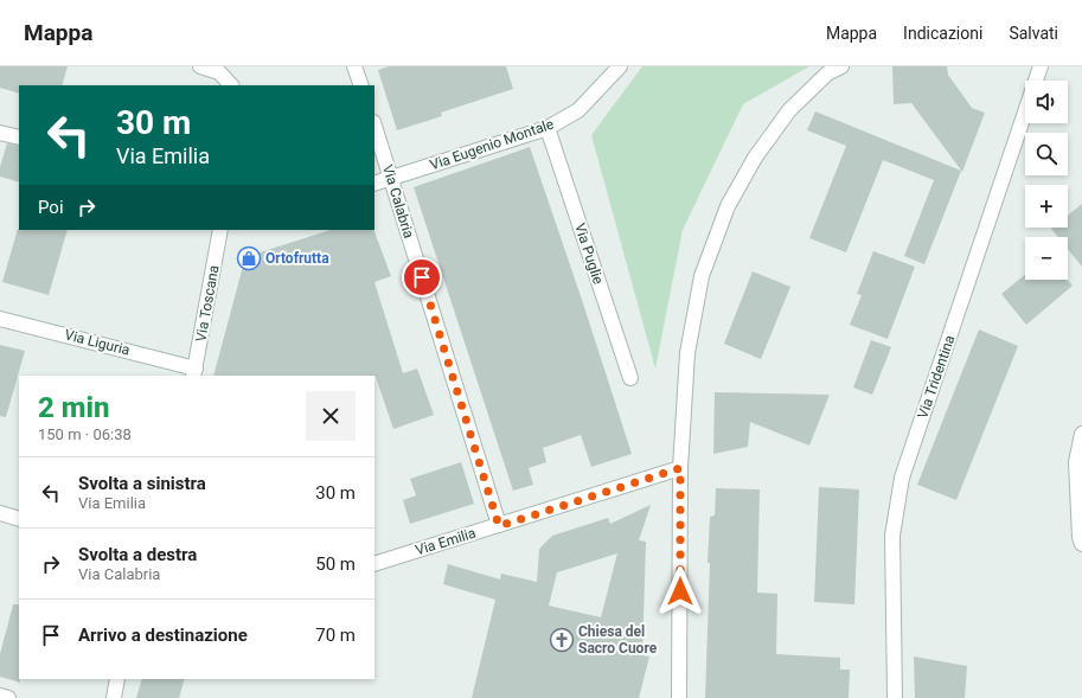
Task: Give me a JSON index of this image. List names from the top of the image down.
{
  "streets": {
    "street": [
      "Via Eugenio Montale",
      "Via Calabria",
      "Via Puglie",
      "Via Toscana",
      "Via Liguria",
      "Via Tridentina",
      "Via Emilia"
    ]
  },
  "crossings": [
    ["Via Eugenio Montale", "Via Calabria"],
    ["Via Eugenio Montale", "Via Puglie"],
    ["Via Calabria", "Via Emilia"],
    ["Via Toscana", "Via Liguria"]
  ],
  "places": {
    "shop": ["Ortofrutta"],
    "church": ["Chiesa del Sacro Cuore"]
  },
  "page": {
    "header": "Mappa",
    "nav": ["Mappa", "Indicazioni", "Salvati"],
    "map_buttons": ["+", "−"],
    "turn": ["30 m", "Via Emilia"],
    "then": "Poi",
    "heading": ["2 min", "150 m · 06:38"],
    "list": [
      {
        "name": "Svolta a sinistra",
        "note": "Via Emilia",
        "value": "30 m"
      },
      {
        "name": "Svolta a destra",
        "note": "Via Calabria",
        "value": "50 m"
      },
      {
        "name": "Arrivo a destinazione",
        "value": "70 m"
      }
    ]
  }
}
